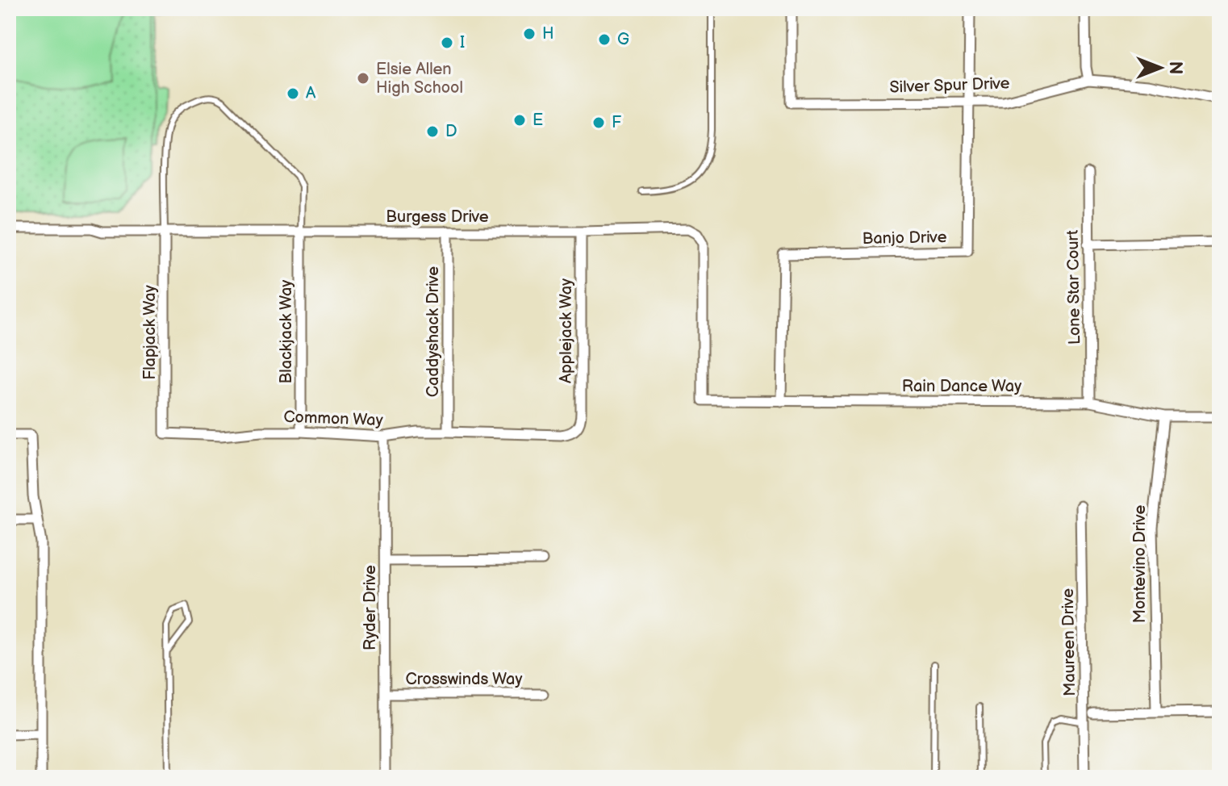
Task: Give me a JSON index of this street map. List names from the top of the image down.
{
  "streets": {
    "street": [
      "Silver Spur Drive",
      "Burgess Drive",
      "Banjo Drive",
      "Lone Star Court",
      "Applejack Way",
      "Blackjack Way",
      "Caddyshack Drive",
      "Flapjack Way",
      "Rain Dance Way",
      "Common Way",
      "Montevino Drive",
      "Ryder Drive",
      "Maureen Drive",
      "Crosswinds Way"
    ]
  },
  "crossings": [
    ["Silver Spur Drive", "Banjo Drive"],
    ["Burgess Drive", "Applejack Way"],
    ["Burgess Drive", "Blackjack Way"],
    ["Burgess Drive", "Caddyshack Drive"],
    ["Burgess Drive", "Flapjack Way"],
    ["Burgess Drive", "Rain Dance Way"],
    ["Banjo Drive", "Rain Dance Way"],
    ["Lone Star Court", "Rain Dance Way"],
    ["Applejack Way", "Common Way"],
    ["Blackjack Way", "Common Way"],
    ["Caddyshack Drive", "Common Way"],
    ["Flapjack Way", "Common Way"],
    ["Rain Dance Way", "Montevino Drive"],
    ["Common Way", "Ryder Drive"],
    ["Ryder Drive", "Crosswinds Way"]
  ],
  "places": [
    "H",
    "G",
    "I",
    "Elsie Allen High School",
    "A",
    "E",
    "F",
    "D"
  ],
  "north": "right"
}
